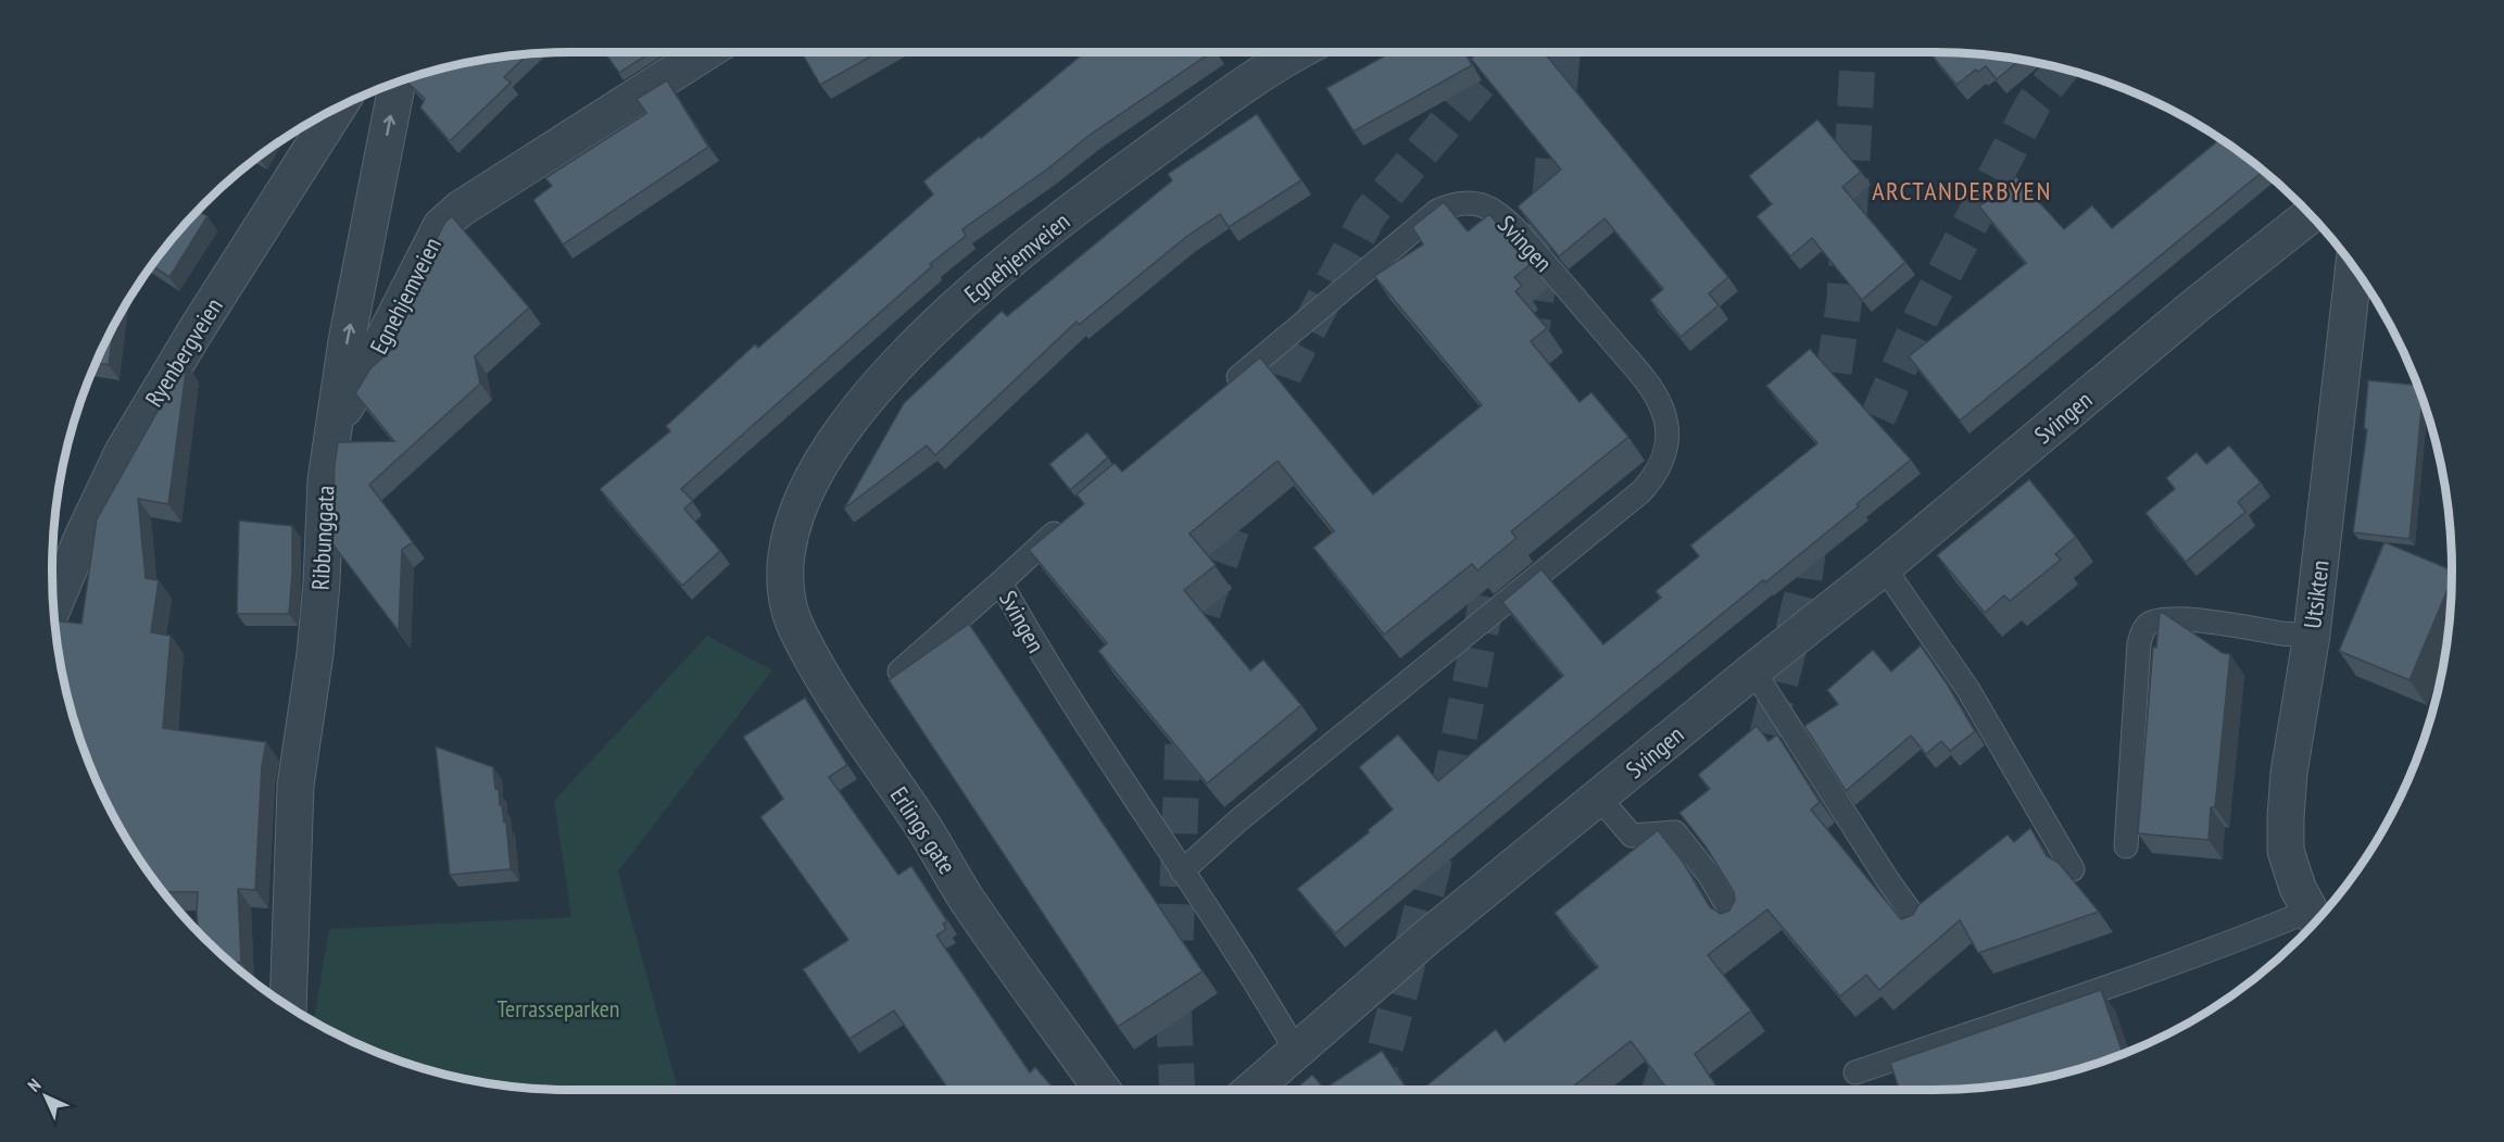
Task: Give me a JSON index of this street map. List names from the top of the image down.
{
  "streets": {
    "street": [
      "Svingen",
      "Egnehjemveien",
      "Ryenbergveien",
      "Ribbunggata",
      "Utsikten",
      "Erlings gate"
    ]
  },
  "crossings": [
    ["Egnehjemveien", "Ribbunggata"],
    ["Egnehjemveien", "Erlings gate"]
  ],
  "one_way": ["Ribbunggata"],
  "districts": ["ARCTANDERBYEN"],
  "parks": ["Terrasseparken"],
  "north": "top left"
}
